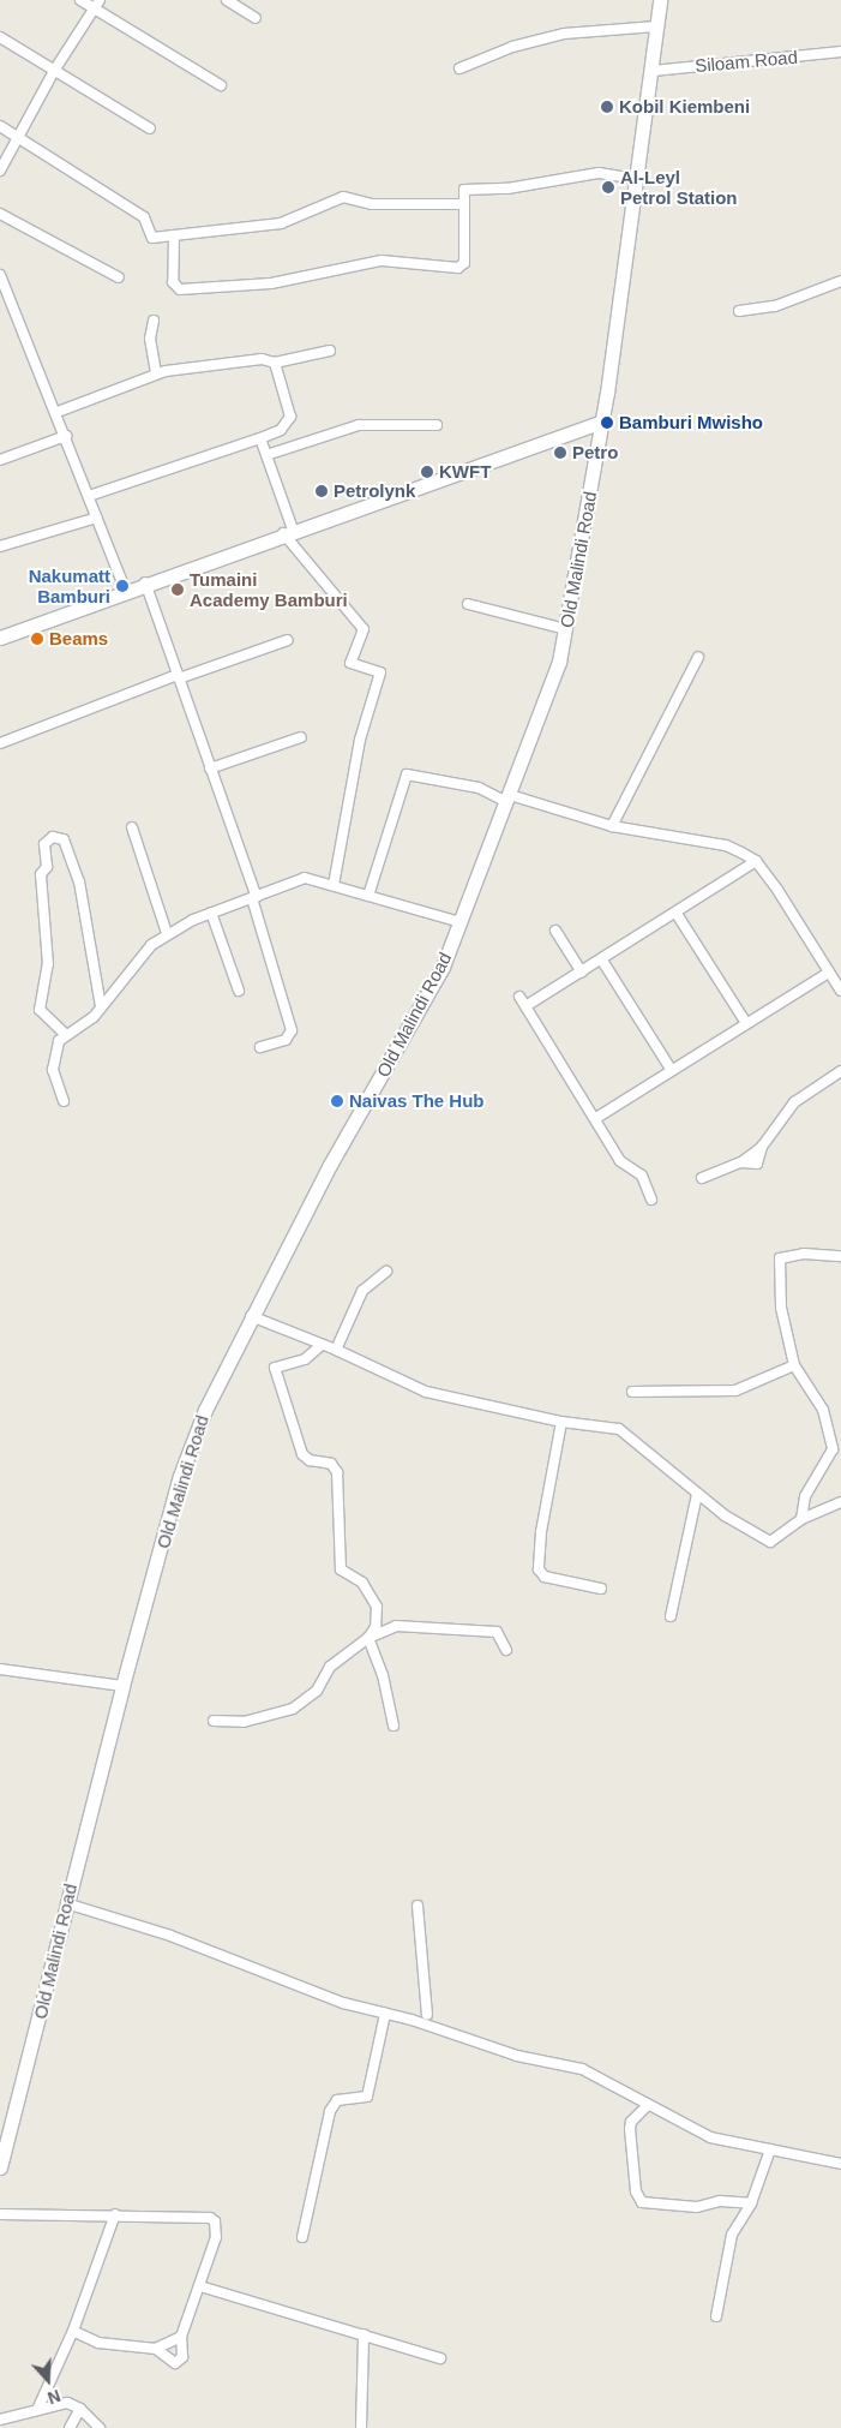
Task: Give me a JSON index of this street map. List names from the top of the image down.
{
  "streets": {
    "main road": ["Old Malindi Road"],
    "street": ["Siloam Road"]
  },
  "crossings": [
    ["Siloam Road", "Old Malindi Road"]
  ],
  "places": [
    "Kobil Kiembeni",
    "Al-Leyl Petrol Station",
    "Bamburi Mwisho",
    "Petro",
    "KWFT",
    "Petrolynk",
    "Nakumatt Bamburi",
    "Tumaini Academy Bamburi",
    "Beams",
    "Naivas The Hub"
  ],
  "north": "bottom"
}
